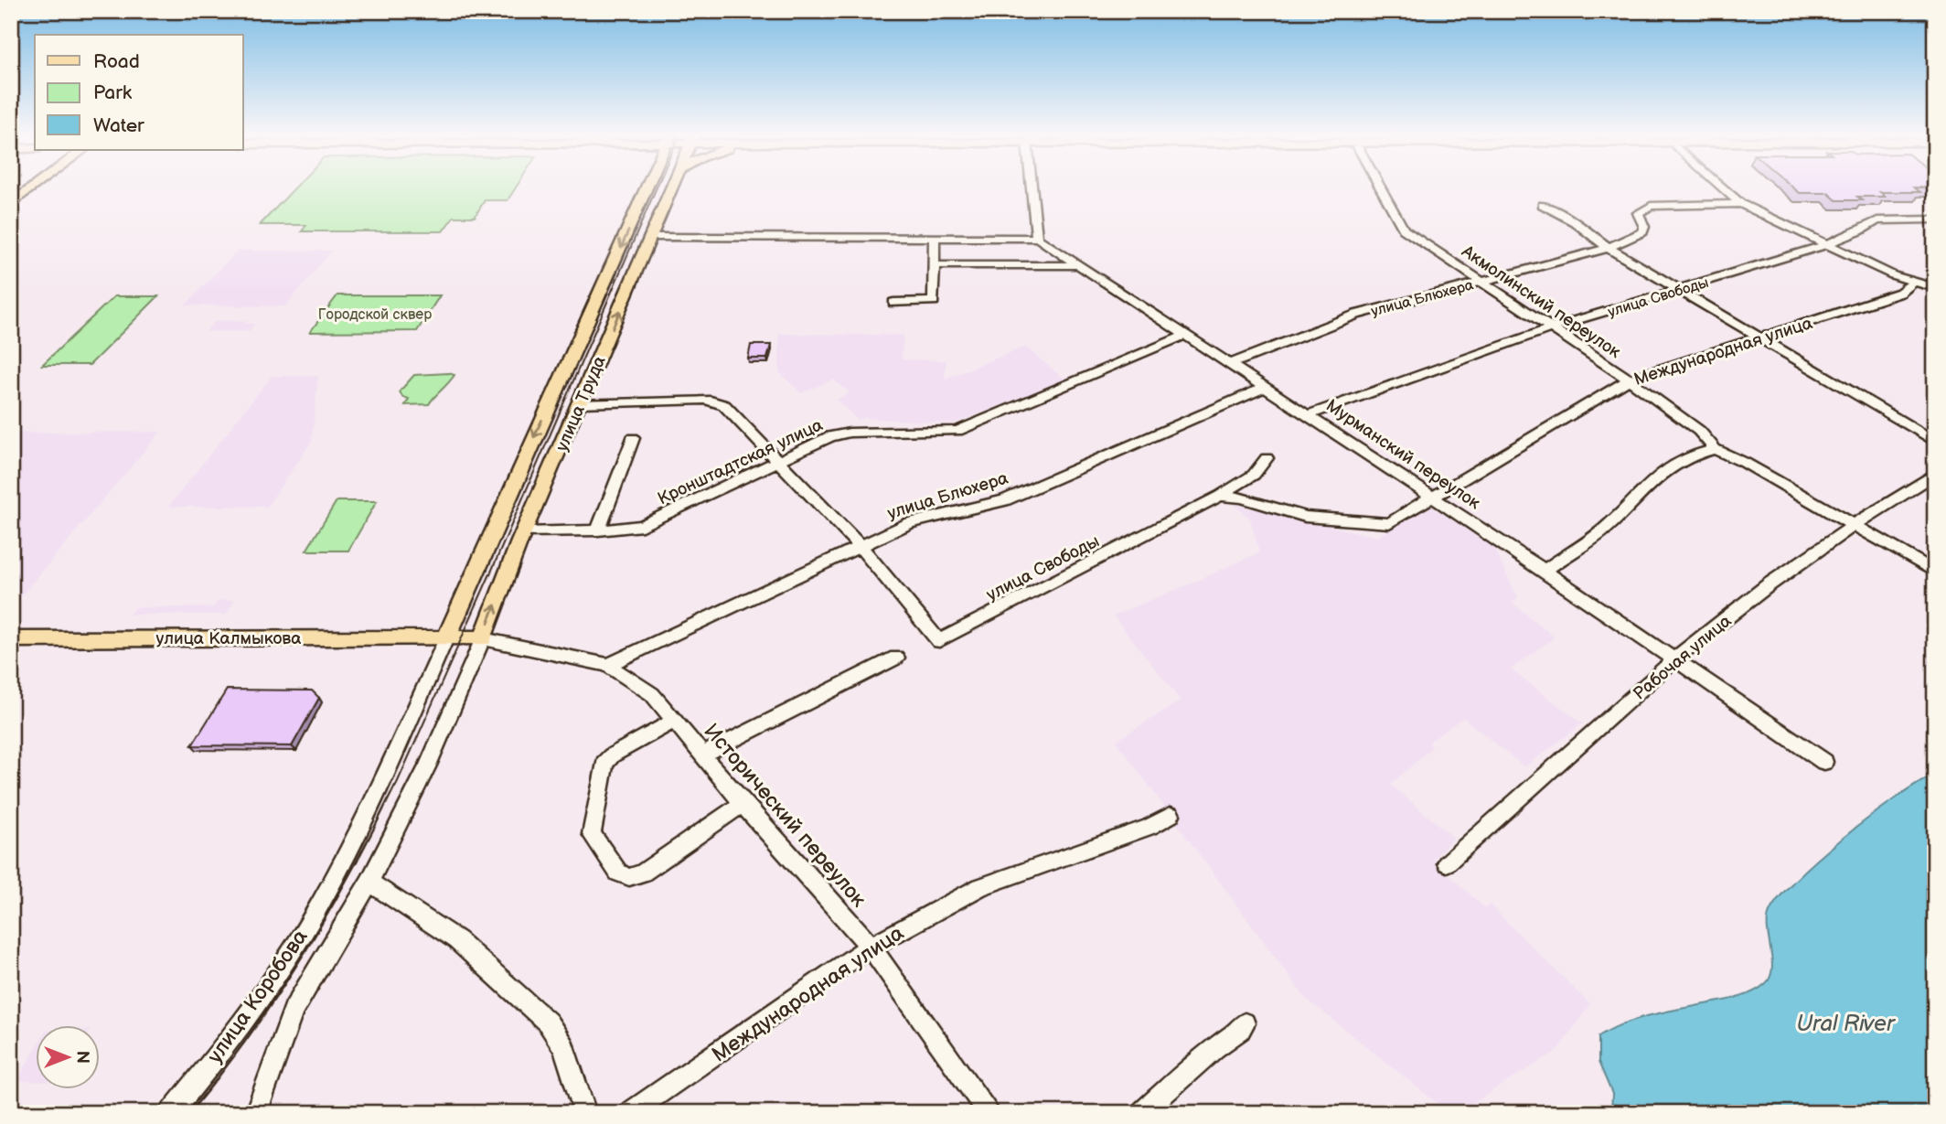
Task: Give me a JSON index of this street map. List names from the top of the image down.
{
  "streets": {
    "main road": ["улица Труда", "улица Калмыкова"],
    "street": [
      "улица Свободы",
      "улица Блюхера",
      "Акмолинский переулок",
      "Международная улица",
      "Мурманский переулок",
      "Кронштадтская улица",
      "Рабочая улица",
      "Исторический переулок",
      "улица Коробова"
    ]
  },
  "crossings": [
    ["улица Свободы", "улица Блюхера"],
    ["улица Свободы", "Акмолинский переулок"],
    ["улица Свободы", "Международная улица"],
    ["улица Свободы", "Мурманский переулок"],
    ["улица Блюхера", "Акмолинский переулок"],
    ["улица Блюхера", "Мурманский переулок"],
    ["улица Блюхера", "Исторический переулок"],
    ["Акмолинский переулок", "Международная улица"],
    ["Акмолинский переулок", "Рабочая улица"],
    ["Международная улица", "Мурманский переулок"],
    ["Международная улица", "Исторический переулок"],
    ["улица Труда", "Кронштадтская улица"],
    ["улица Труда", "улица Калмыкова"],
    ["улица Труда", "Исторический переулок"],
    ["улица Труда", "улица Коробова"],
    ["Мурманский переулок", "Кронштадтская улица"],
    ["Мурманский переулок", "Рабочая улица"]
  ],
  "water": ["Ural River"],
  "parks": ["Городской сквер"],
  "legend": ["Road", "Park", "Water"],
  "north": "right"
}
